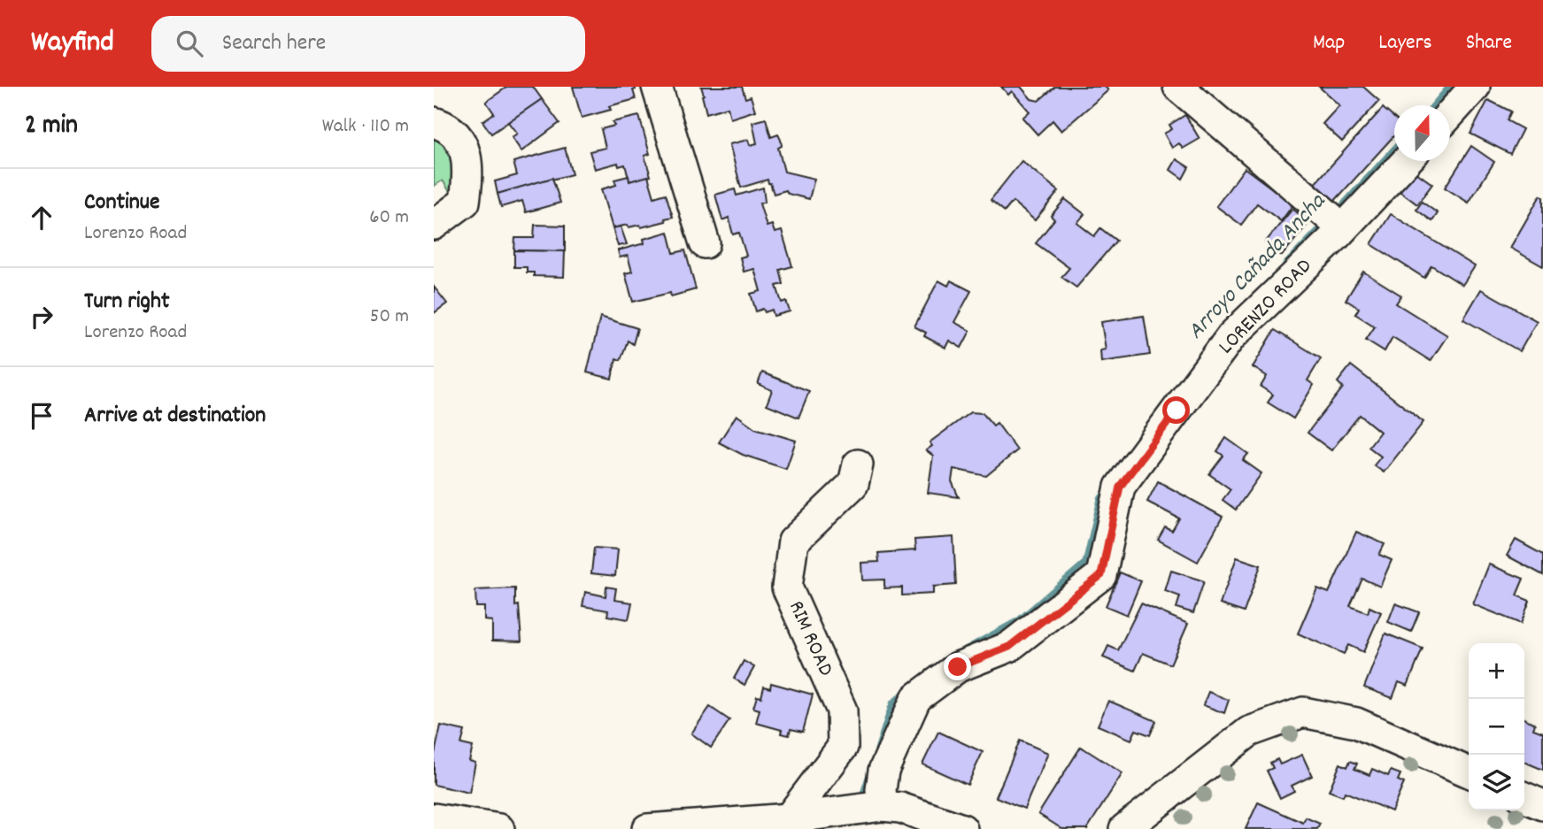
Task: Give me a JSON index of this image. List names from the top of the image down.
{
  "streets": {
    "street": ["LORENZO ROAD", "RIM ROAD"]
  },
  "water": ["Arroyo Cañada Ancha"],
  "north": "top",
  "page": {
    "header": "Wayfind",
    "search": "Search here",
    "nav": ["Map", "Layers", "Share"],
    "heading": ["2 min", "Walk · 110 m"],
    "list": [
      ["Continue", "Lorenzo Road", "60 m"],
      ["Turn right", "Lorenzo Road", "50 m"],
      "Arrive at destination"
    ],
    "map_buttons": ["+", "−"]
  }
}
